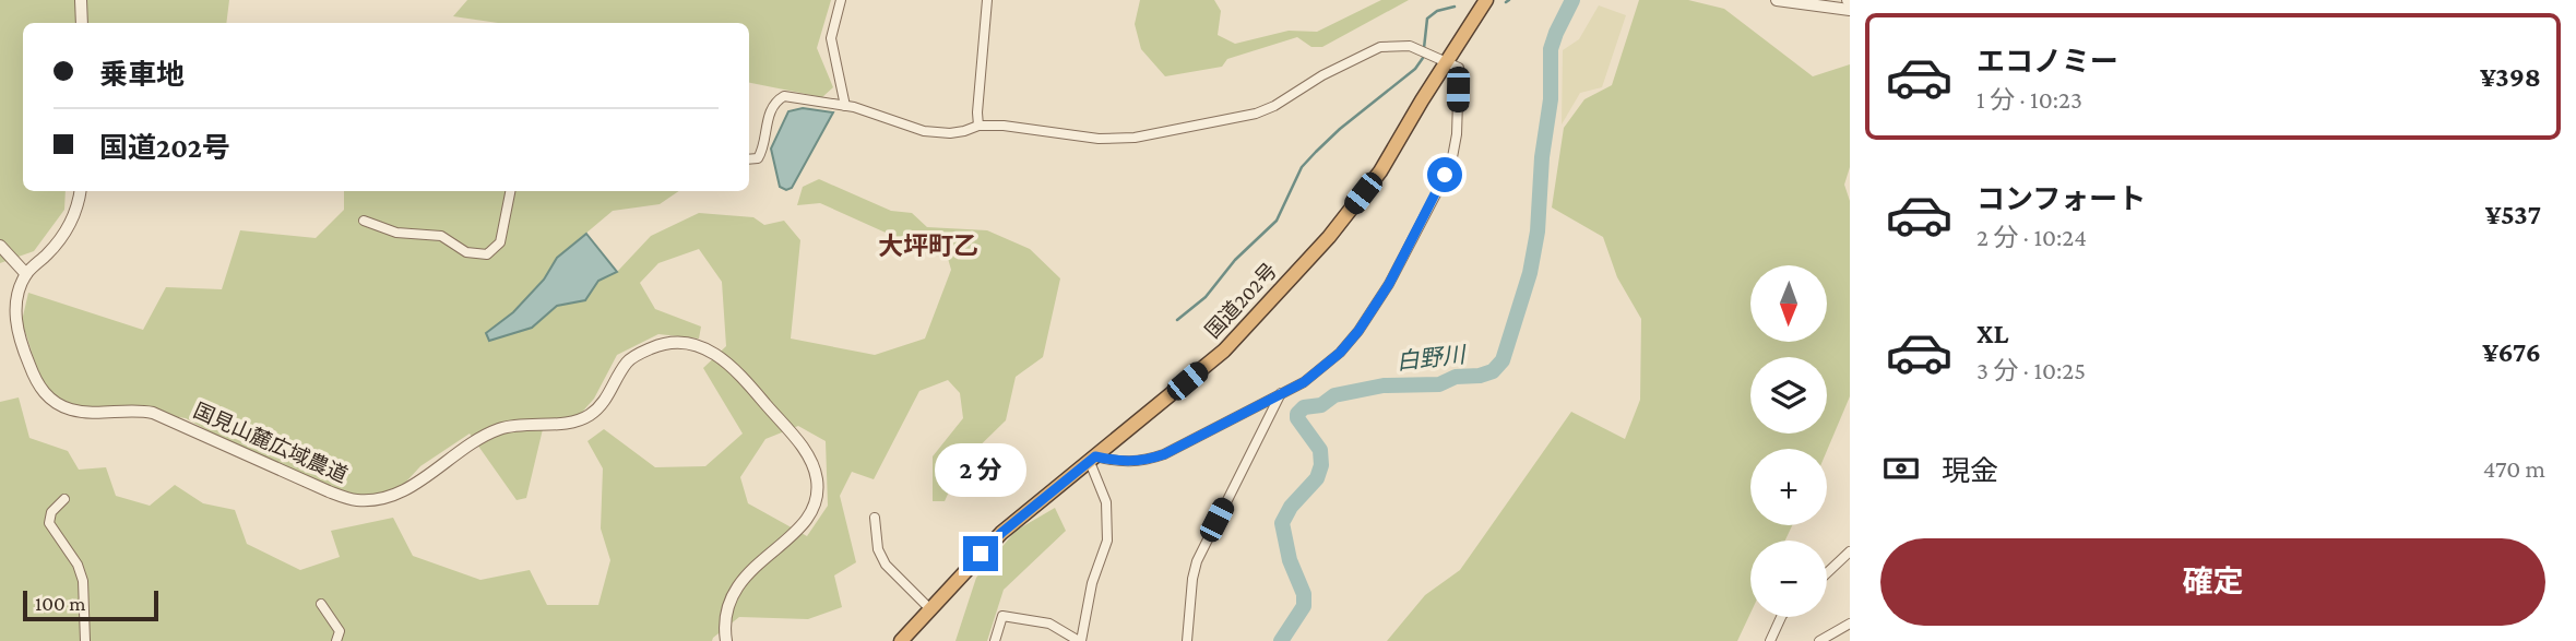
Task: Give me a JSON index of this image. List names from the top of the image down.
{
  "streets": {
    "highway": ["国道202号"],
    "street": ["国見山麓広域農道"]
  },
  "districts": ["大坪町乙"],
  "water": ["白野川"],
  "scale_bar": "100 m",
  "north": "bottom",
  "page": {
    "list": [
      {
        "name": "エコノミー",
        "note": "1 分 · 10:23",
        "value": "¥398"
      },
      {
        "name": "コンフォート",
        "note": "2 分 · 10:24",
        "value": "¥537"
      },
      {
        "name": "XL",
        "note": "3 分 · 10:25",
        "value": "¥676"
      }
    ],
    "banner": ["乗車地", "国道202号"],
    "map_buttons": ["+", "−"],
    "pay": ["現金", "470 m"],
    "bubble": "2 分",
    "buttons": "確定",
    "scale": "100 m"
  }
}
